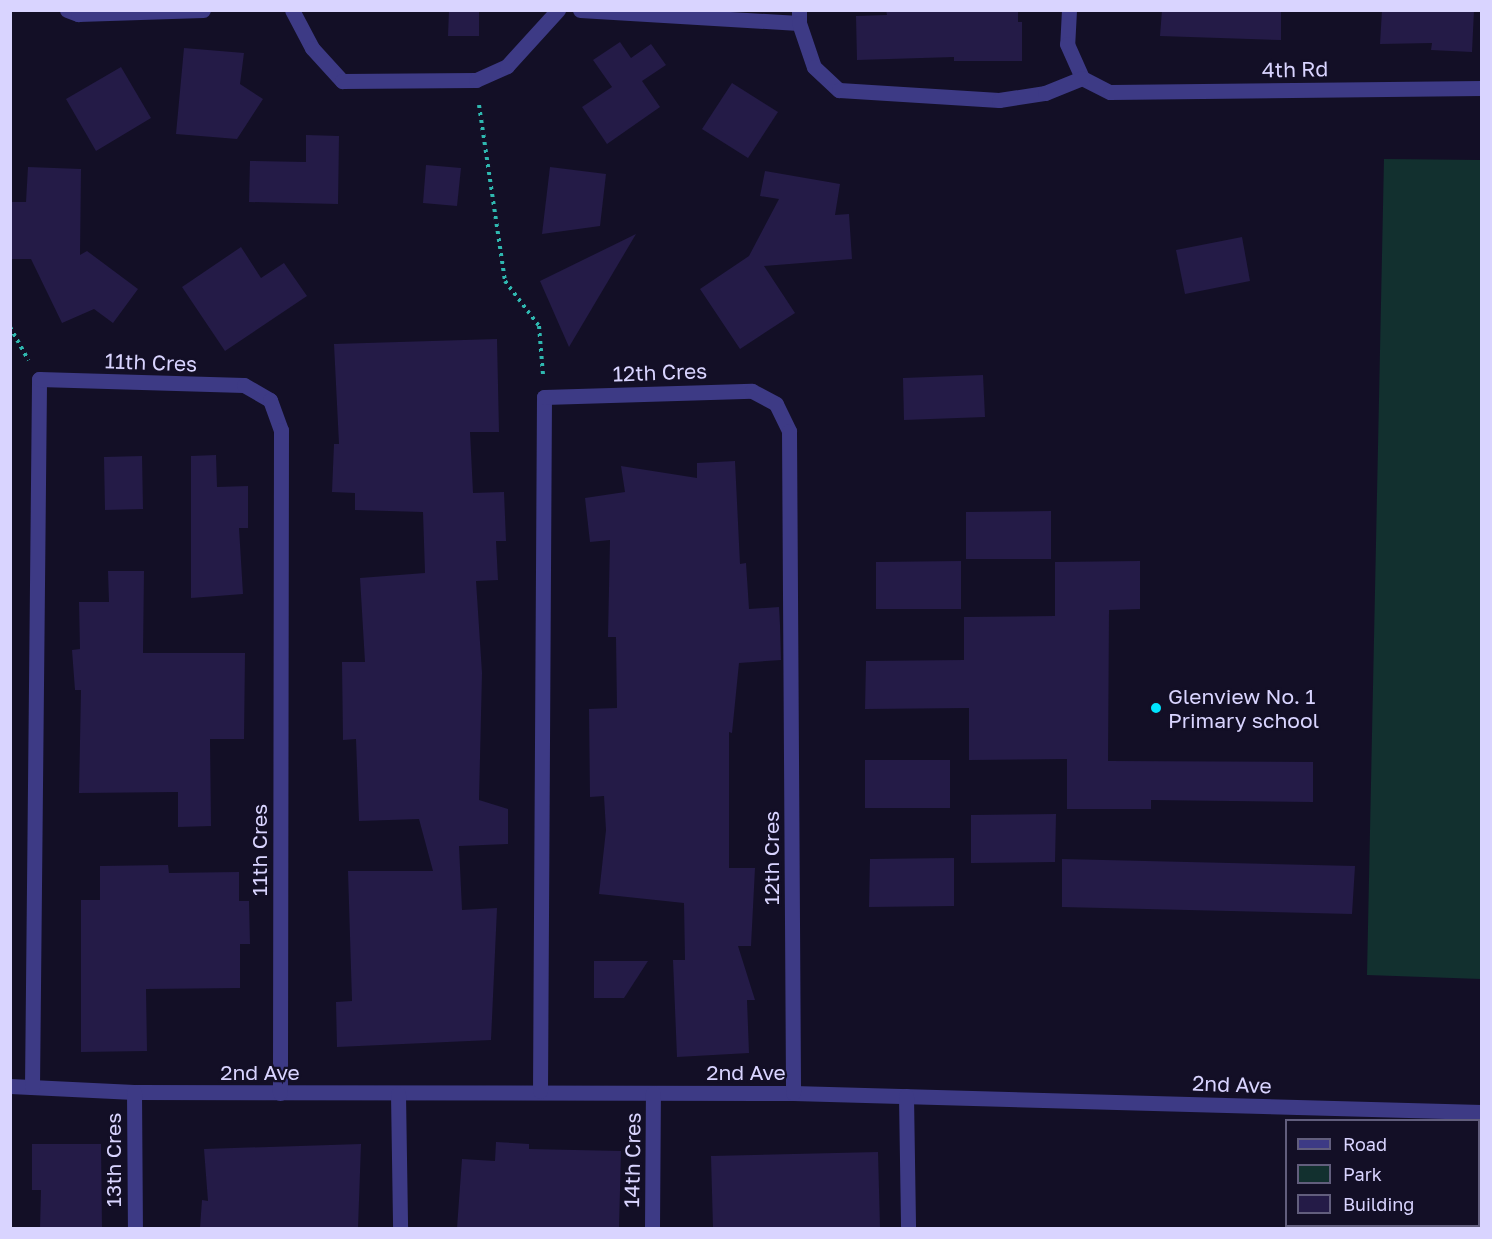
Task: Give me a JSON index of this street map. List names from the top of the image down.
{
  "streets": {
    "street": [
      "4th Rd",
      "11th Cres",
      "12th Cres",
      "2nd Ave",
      "13th Cres",
      "14th Cres"
    ]
  },
  "crossings": [
    ["11th Cres", "2nd Ave"],
    ["12th Cres", "2nd Ave"],
    ["2nd Ave", "13th Cres"],
    ["2nd Ave", "14th Cres"]
  ],
  "places": ["Glenview No. 1 Primary school"],
  "legend": ["Road", "Park", "Building"]
}
